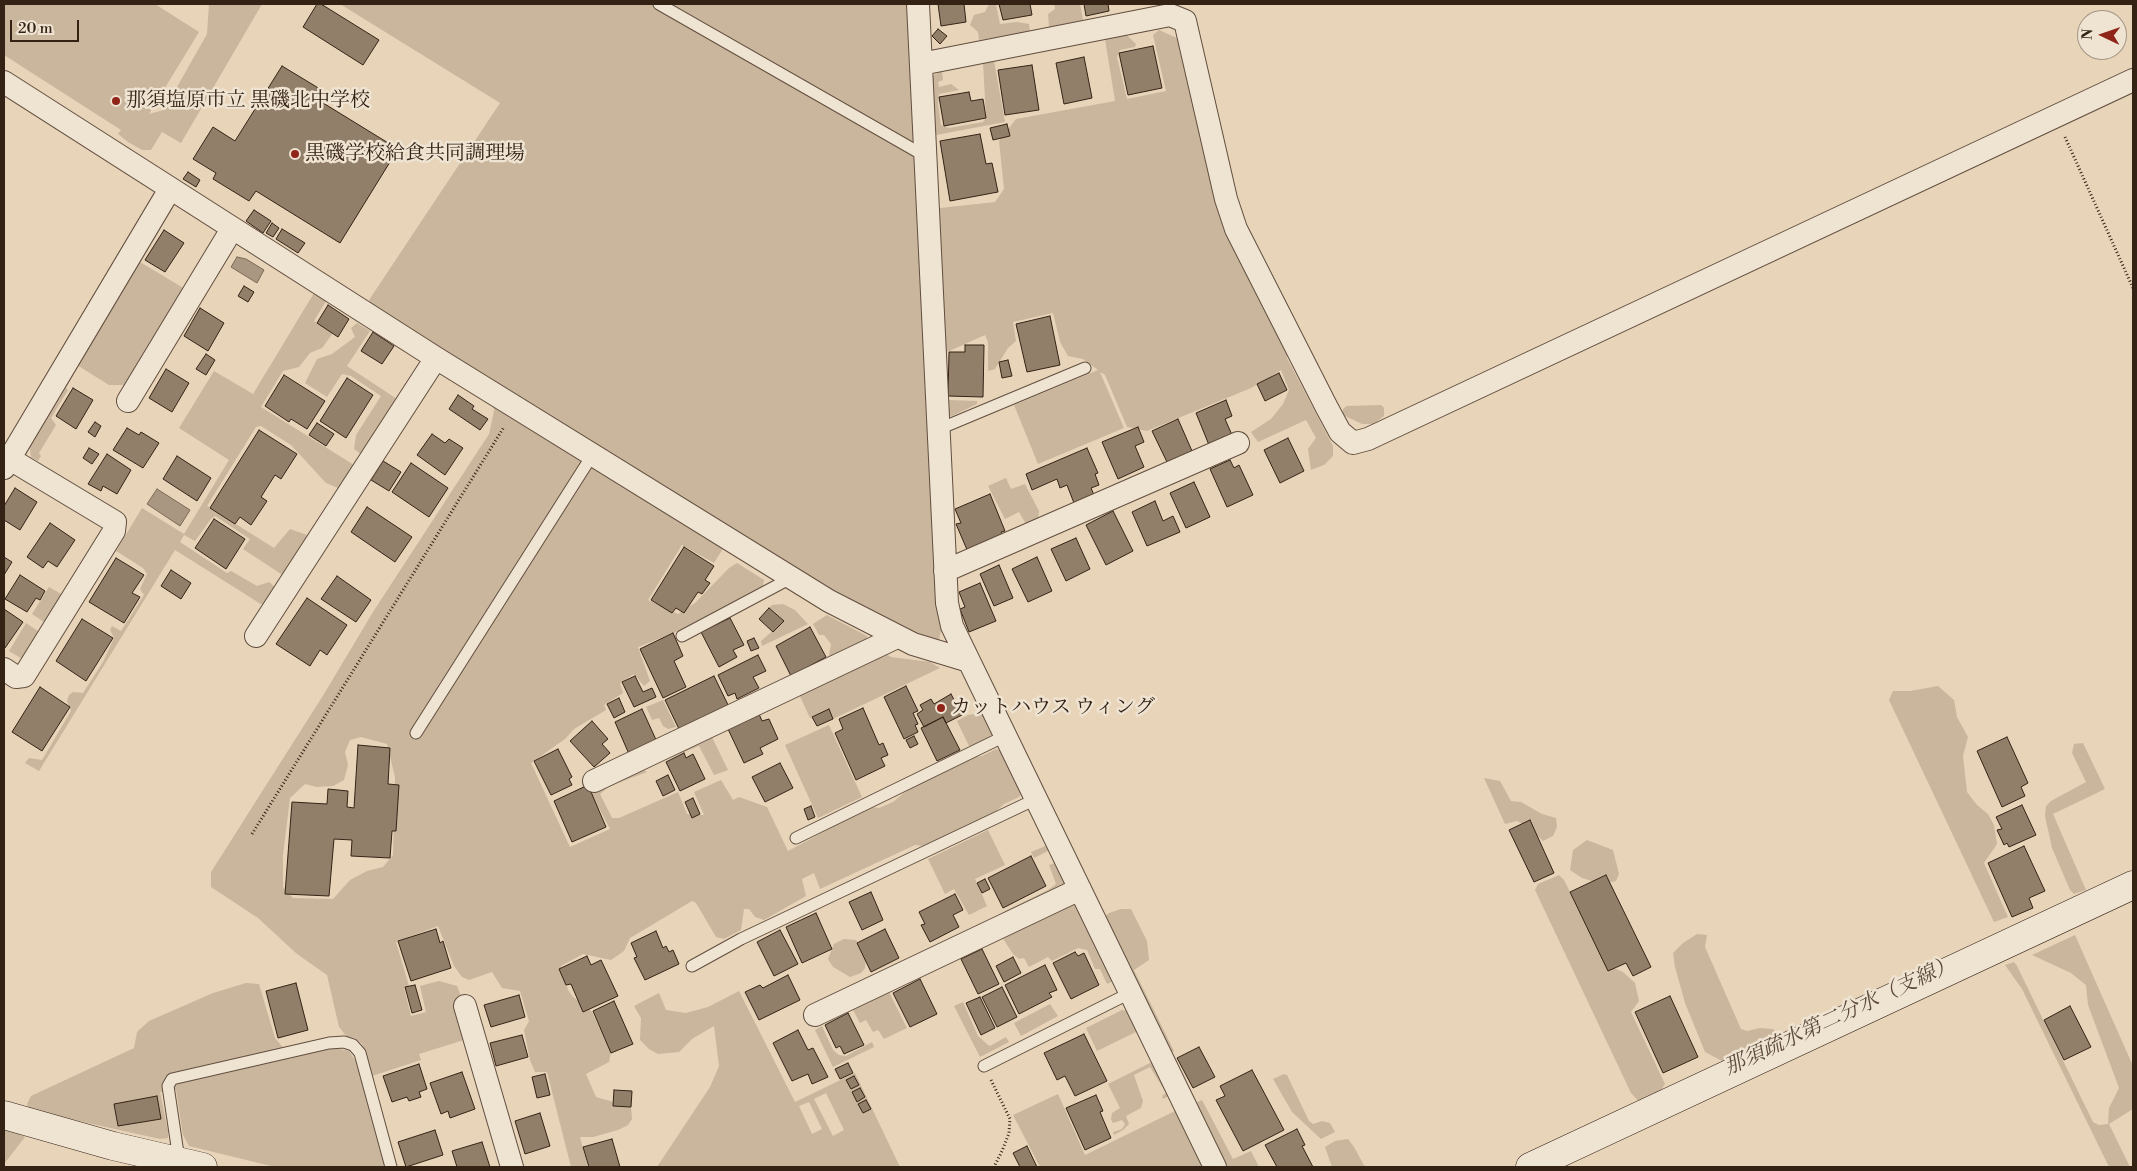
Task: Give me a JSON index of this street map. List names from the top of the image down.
{
  "water": ["那須疏水第二分水（支線）"],
  "places": ["那須塩原市立 黒磯北中学校", "黒磯学校給食共同調理場", "カットハウス ウィング"],
  "scale_bar": "20 m",
  "north": "left"
}
